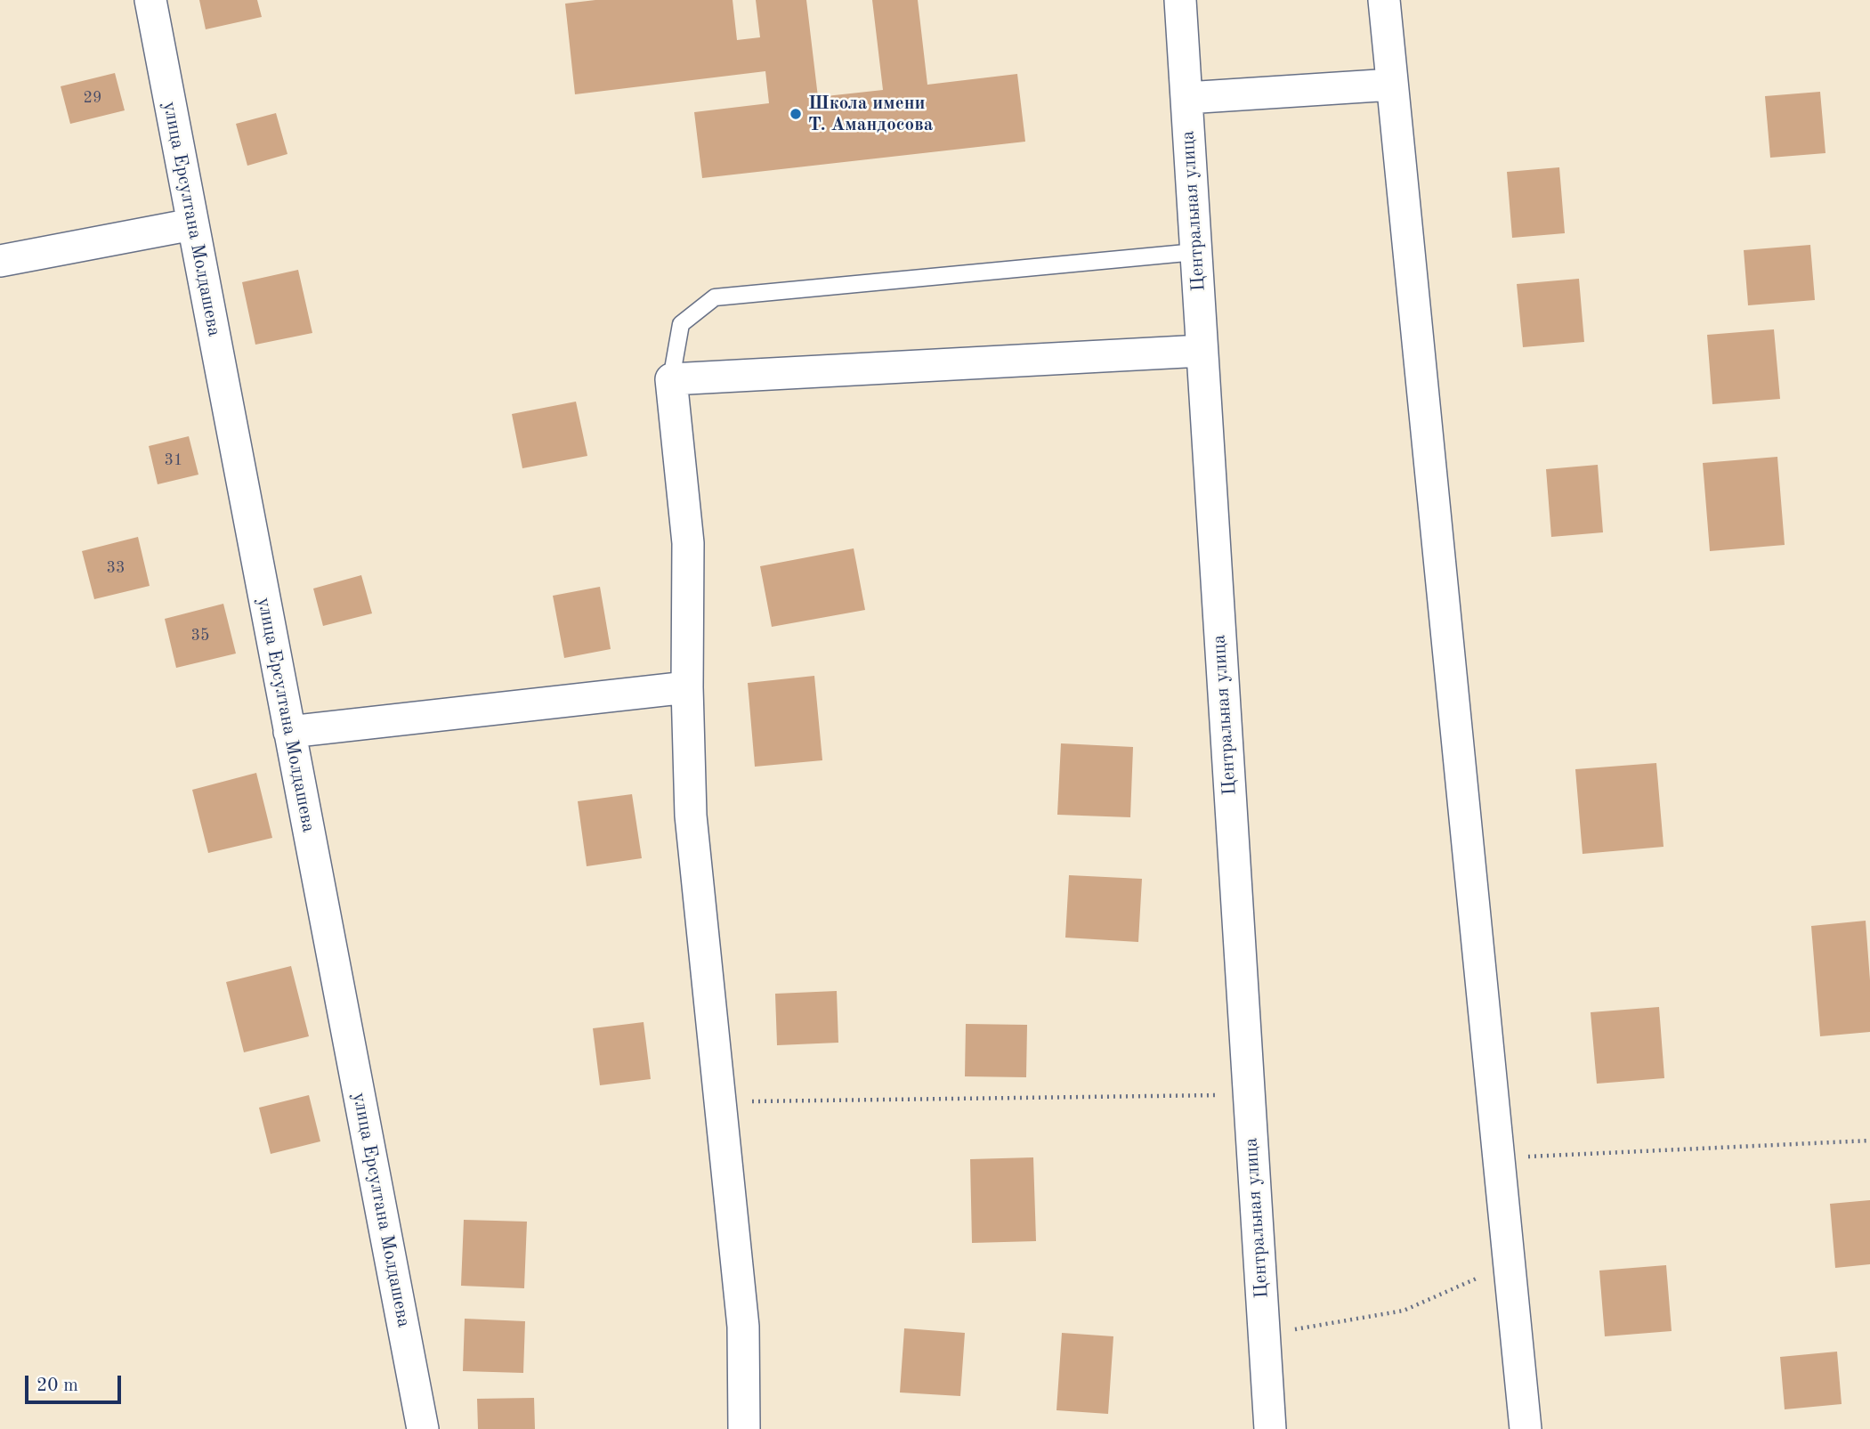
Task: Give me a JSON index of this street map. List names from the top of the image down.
{
  "streets": {
    "street": ["Центральная улица", "улица Ерсултана Молдашева"]
  },
  "places": ["Школа имени Т. Амандосова"],
  "house_numbers": [
    "29",
    "31",
    "33",
    "35"
  ],
  "scale_bar": "20 m"
}
